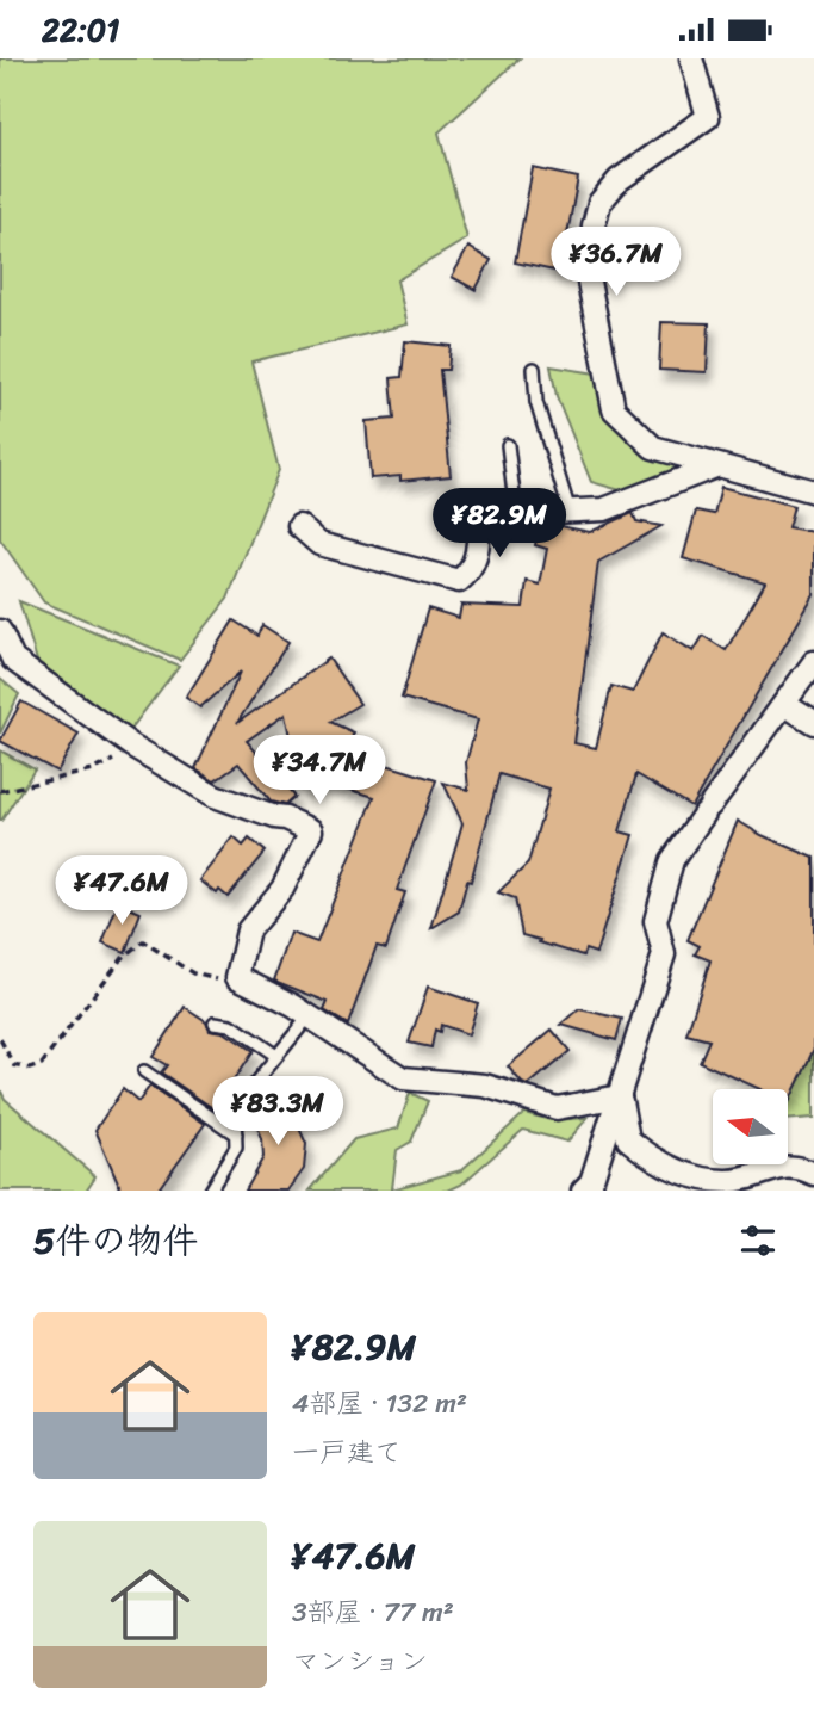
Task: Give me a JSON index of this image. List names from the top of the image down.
{
  "north": "left",
  "page": {
    "status": "22:01",
    "price": [
      "¥36.7M",
      "¥82.9M",
      "¥34.7M",
      "¥47.6M",
      "¥83.3M"
    ],
    "heading": "5件の物件",
    "list": [
      {
        "name": "¥82.9M",
        "note": "4部屋 · 132 m² · 一戸建て"
      },
      {
        "name": "¥47.6M",
        "note": "3部屋 · 77 m² · マンション"
      }
    ]
  }
}
